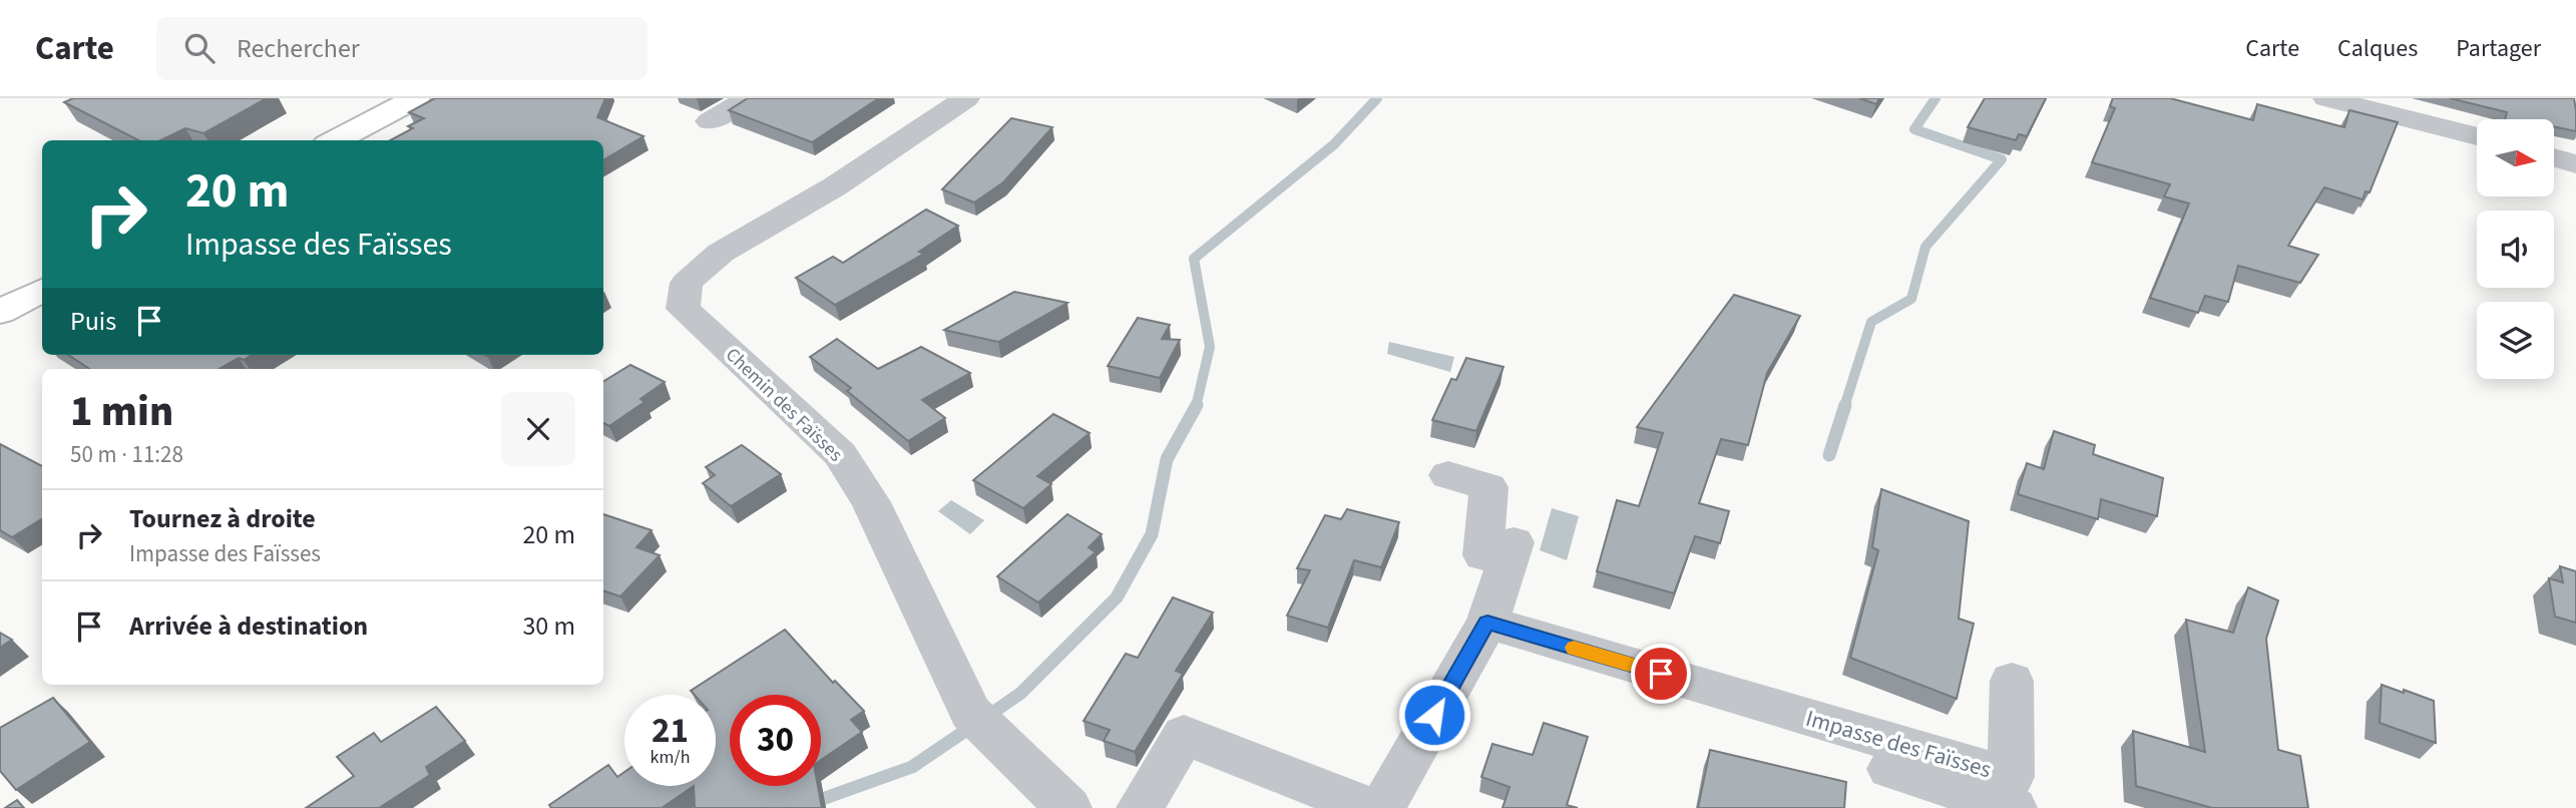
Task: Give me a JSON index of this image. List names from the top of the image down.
{
  "streets": {
    "street": ["Chemin des Faïsses", "Impasse des Faïsses"]
  },
  "north": "right",
  "page": {
    "header": "Carte",
    "search": "Rechercher",
    "nav": ["Carte", "Calques", "Partager"],
    "turn": ["20 m", "Impasse des Faïsses"],
    "then": "Puis",
    "heading": ["1 min", "50 m · 11:28"],
    "list": [
      {
        "name": "Tournez à droite",
        "note": "Impasse des Faïsses",
        "value": "20 m"
      },
      {
        "name": "Arrivée à destination",
        "value": "30 m"
      }
    ],
    "speed": "21 km/h",
    "limit": "30"
  }
}
